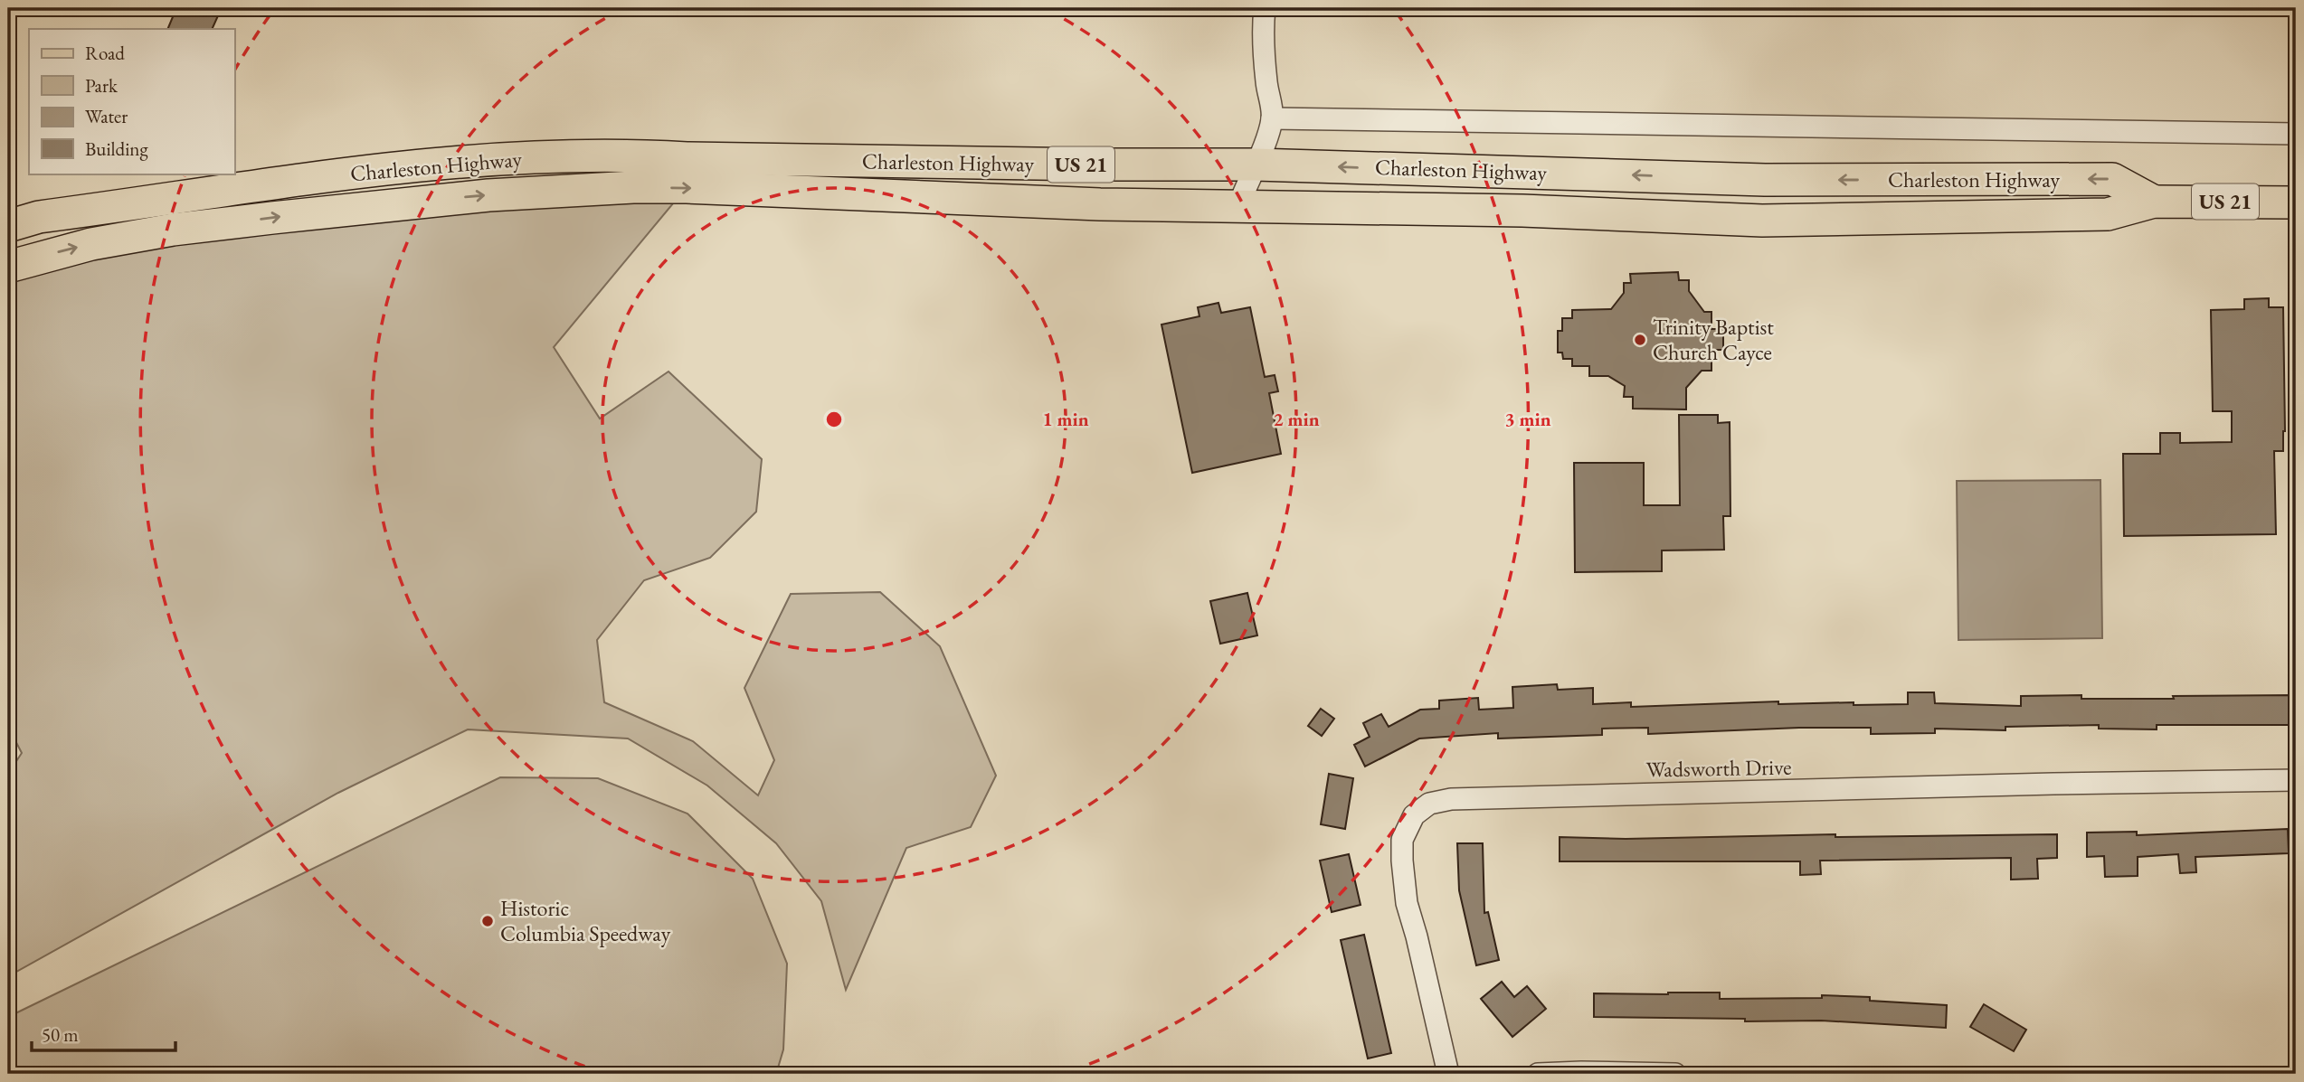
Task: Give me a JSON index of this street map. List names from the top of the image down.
{
  "streets": {
    "main road": ["Charleston Highway", "US 21"],
    "street": ["Wadsworth Drive"]
  },
  "places": ["Trinity Baptist Church Cayce", "Historic Columbia Speedway"],
  "legend": [
    "Road",
    "Park",
    "Water",
    "Building"
  ],
  "scale_bar": "50 m",
  "rings": ["1 min", "2 min", "3 min"]
}
